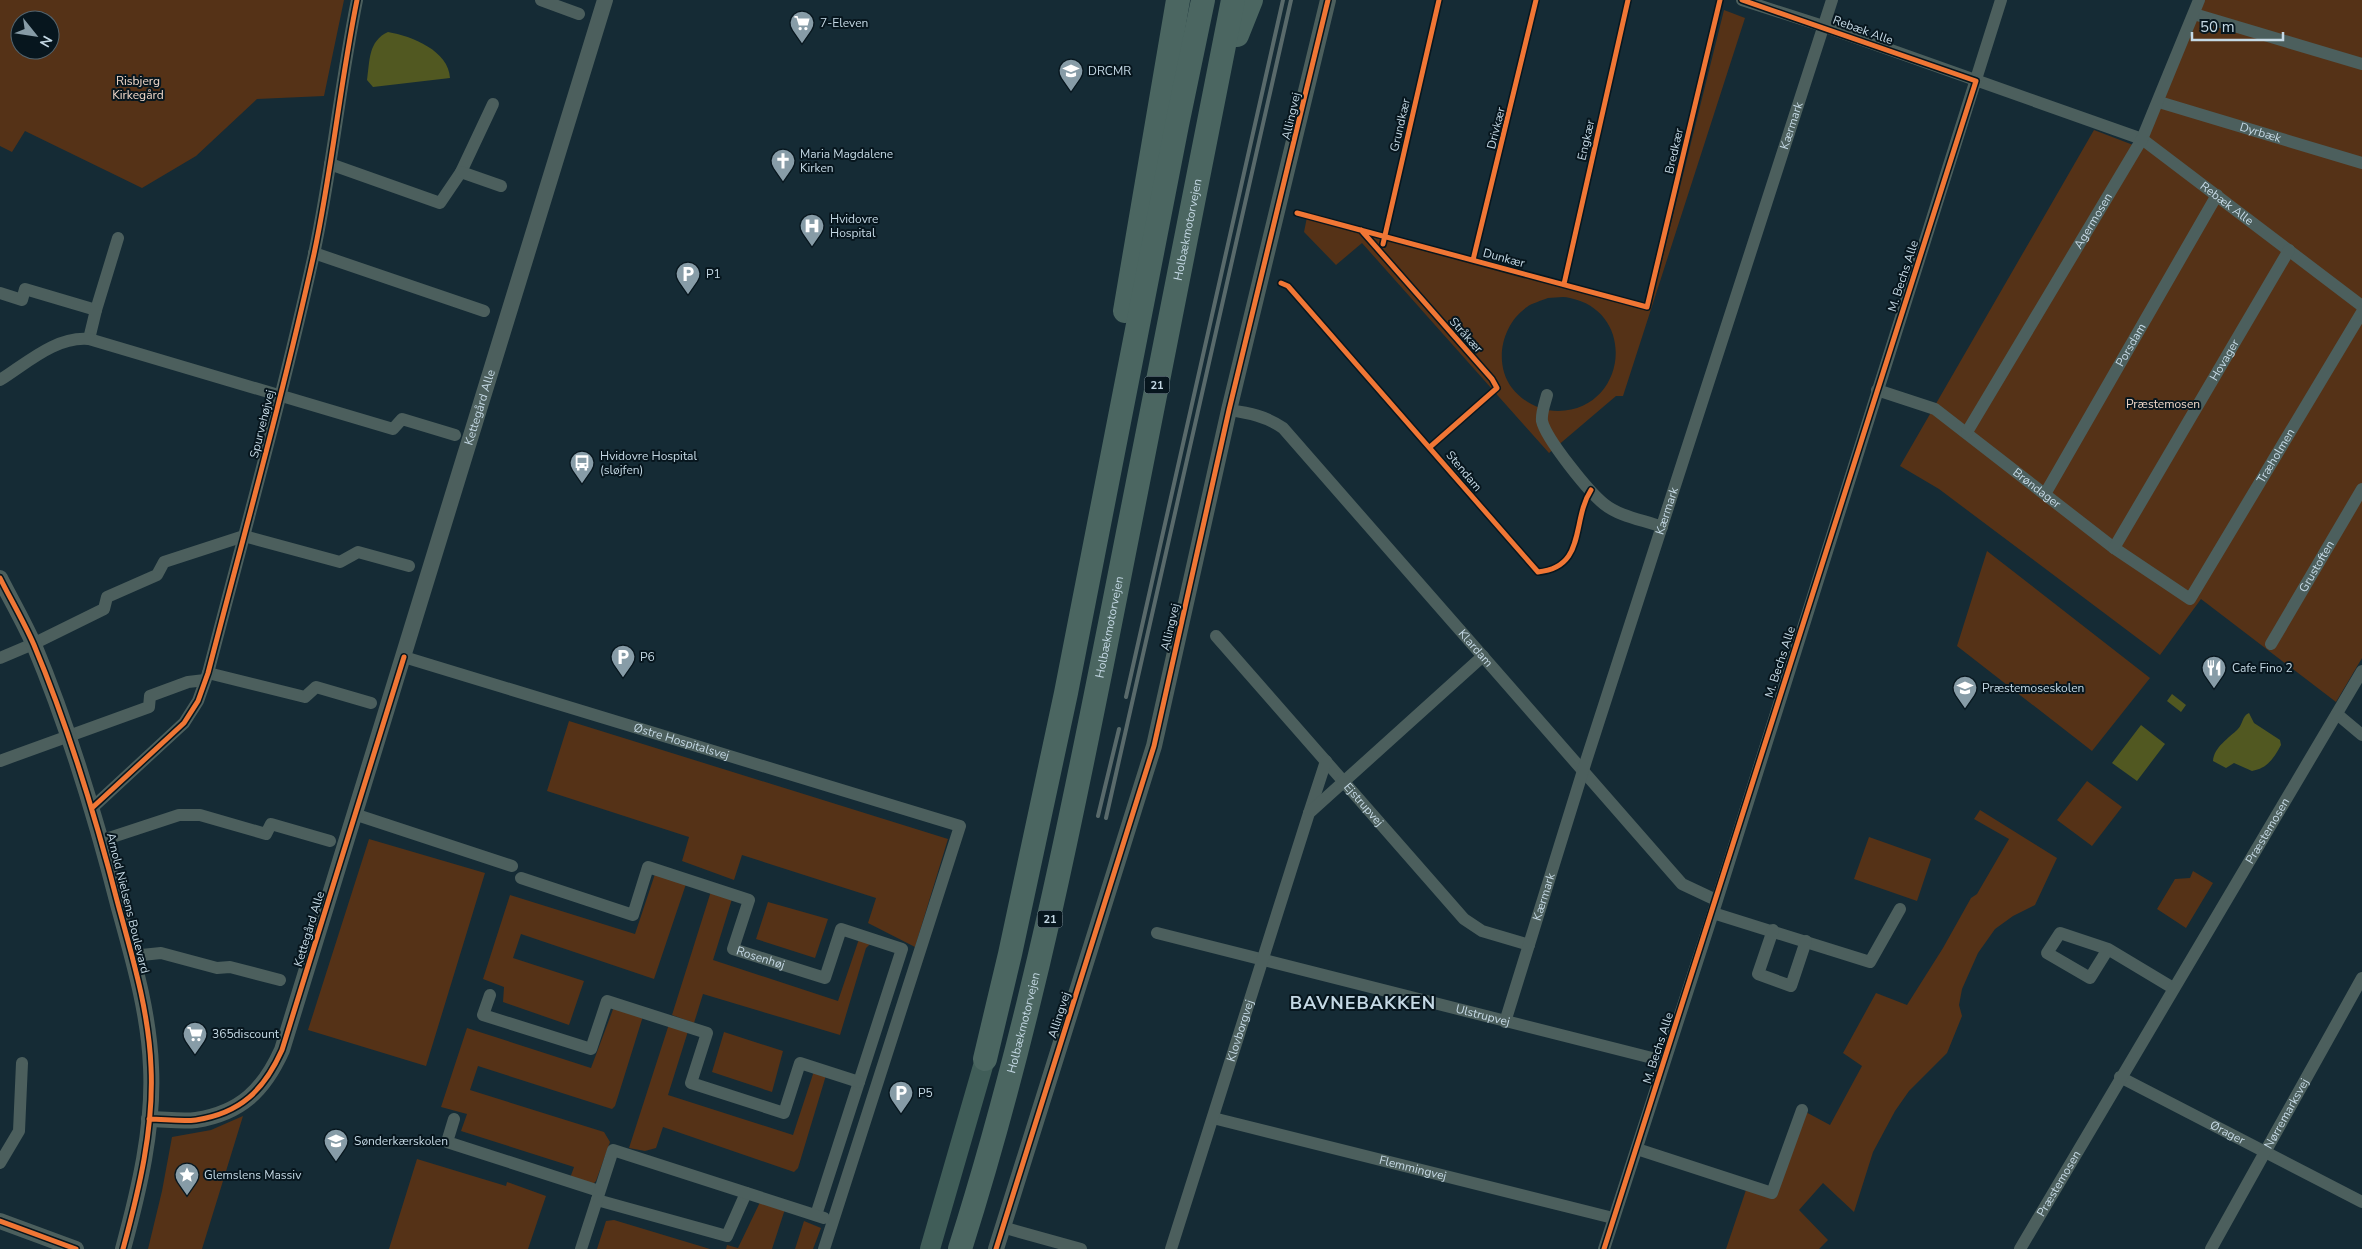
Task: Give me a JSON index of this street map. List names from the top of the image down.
{
  "streets": {
    "highway": ["Holbækmotorvejen", "21"],
    "street": [
      "Rebæk Alle",
      "Allingvej",
      "Kærmark",
      "Dyrbæk",
      "Agermosen",
      "M. Bechs Alle",
      "Porsdam",
      "Hovager",
      "Kettegård Alle",
      "Spurvehøjvej",
      "Træholmen",
      "Brøndager",
      "Grustoften",
      "Klardam",
      "Østre Hospitalsvej",
      "Ejstrupvej",
      "Præstemosen",
      "Arnold Nielsens Boulevard",
      "Rosenhøj",
      "Ulstrupvej",
      "Klovborgvej",
      "Nørremarksvej",
      "Ørager",
      "Flemmingvej"
    ],
    "cycle path": [
      "Grundkær",
      "Drivkær",
      "Engkær",
      "Bredkær",
      "Stråkær",
      "Stendam"
    ]
  },
  "crossings": [
    ["Rebæk Alle", "Kærmark"],
    ["Rebæk Alle", "Agermosen"],
    ["Rebæk Alle", "M. Bechs Alle"],
    ["Rebæk Alle", "Porsdam"],
    ["Rebæk Alle", "Hovager"],
    ["Allingvej", "Klardam"],
    ["Kærmark", "Klardam"],
    ["Kærmark", "Ejstrupvej"],
    ["Kærmark", "Ulstrupvej"],
    ["Dyrbæk", "Agermosen"],
    ["Agermosen", "Brøndager"],
    ["M. Bechs Alle", "Brøndager"],
    ["M. Bechs Alle", "Klardam"],
    ["M. Bechs Alle", "Ulstrupvej"],
    ["M. Bechs Alle", "Flemmingvej"],
    ["Porsdam", "Brøndager"],
    ["Hovager", "Brøndager"],
    ["Kettegård Alle", "Østre Hospitalsvej"],
    ["Kettegård Alle", "Arnold Nielsens Boulevard"],
    ["Spurvehøjvej", "Arnold Nielsens Boulevard"],
    ["Træholmen", "Brøndager"],
    ["Ejstrupvej", "Klovborgvej"],
    ["Præstemosen", "Ørager"],
    ["Ulstrupvej", "Klovborgvej"],
    ["Klovborgvej", "Flemmingvej"],
    ["Nørremarksvej", "Ørager"]
  ],
  "districts": ["BAVNEBAKKEN"],
  "parks": ["Risbjerg Kirkegård", "Præstemosen"],
  "places": {
    "supermarket": ["7-Eleven", "365discount"],
    "school or university": ["DRCMR", "Præstemoseskolen", "Sønderkærskolen"],
    "church": ["Maria Magdalene Kirken"],
    "hospital": ["Hvidovre Hospital"],
    "parking": ["P1", "P6", "P5"],
    "bus stop": ["Hvidovre Hospital (sløjfen)"],
    "restaurant": ["Cafe Fino 2"],
    "place": ["Glemslens Massiv"]
  },
  "scale_bar": "50 m",
  "north": "bottom right"
}
